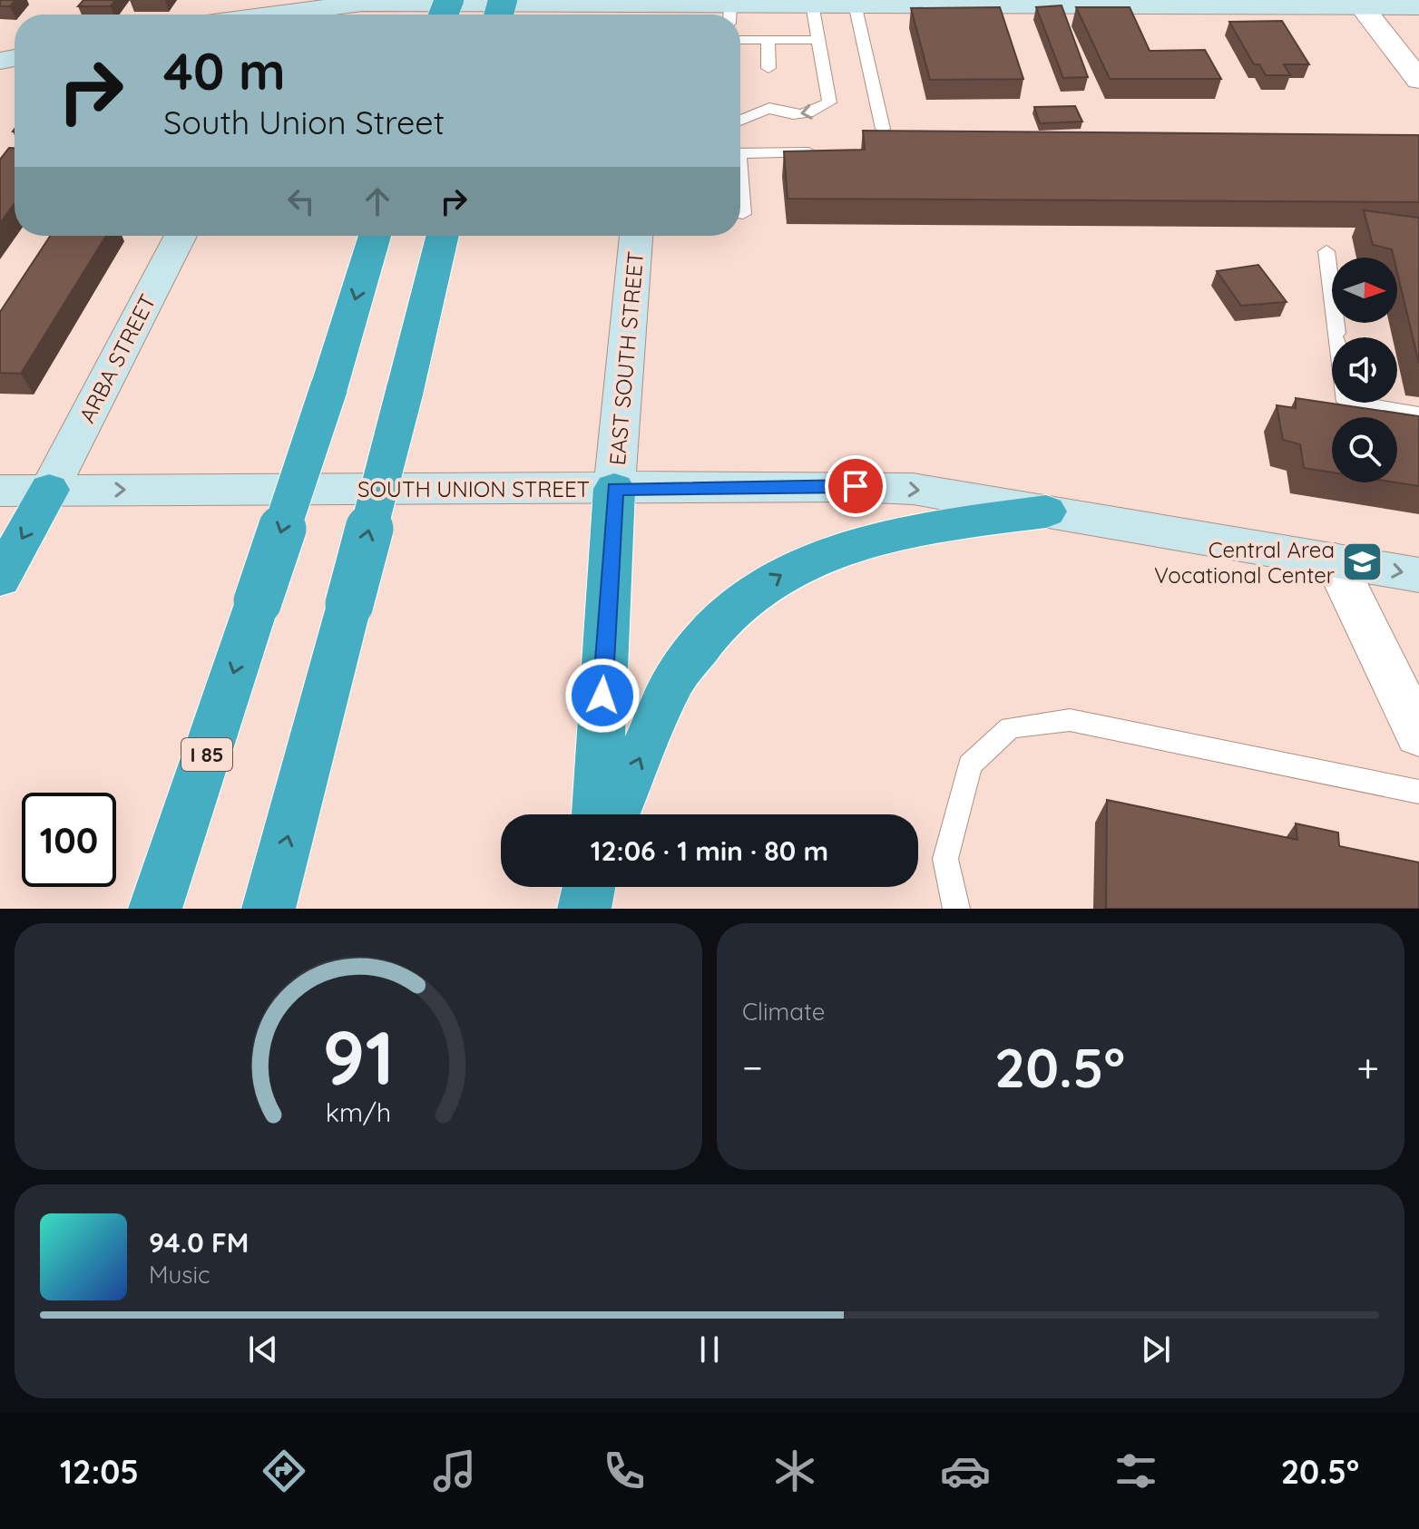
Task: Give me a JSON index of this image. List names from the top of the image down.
{
  "streets": {
    "highway": ["I 85"],
    "main road": ["ARBA STREET", "EAST SOUTH STREET", "SOUTH UNION STREET"]
  },
  "crossings": [
    ["ARBA STREET", "SOUTH UNION STREET"],
    ["EAST SOUTH STREET", "SOUTH UNION STREET"]
  ],
  "one_way": ["SOUTH UNION STREET"],
  "places": {
    "school or university": ["Central Area Vocational Center"]
  },
  "north": "right",
  "page": {
    "turn": ["40 m", "South Union Street"],
    "limit": "100",
    "trip": "12:06 · 1 min · 80 m",
    "tile": "Climate",
    "heat": ["−", "20.5°", "+"],
    "song": ["94.0 FM", "Music"],
    "tabs": ["12:05", "20.5°"],
    "gauge": ["91", "km/h"]
  }
}
